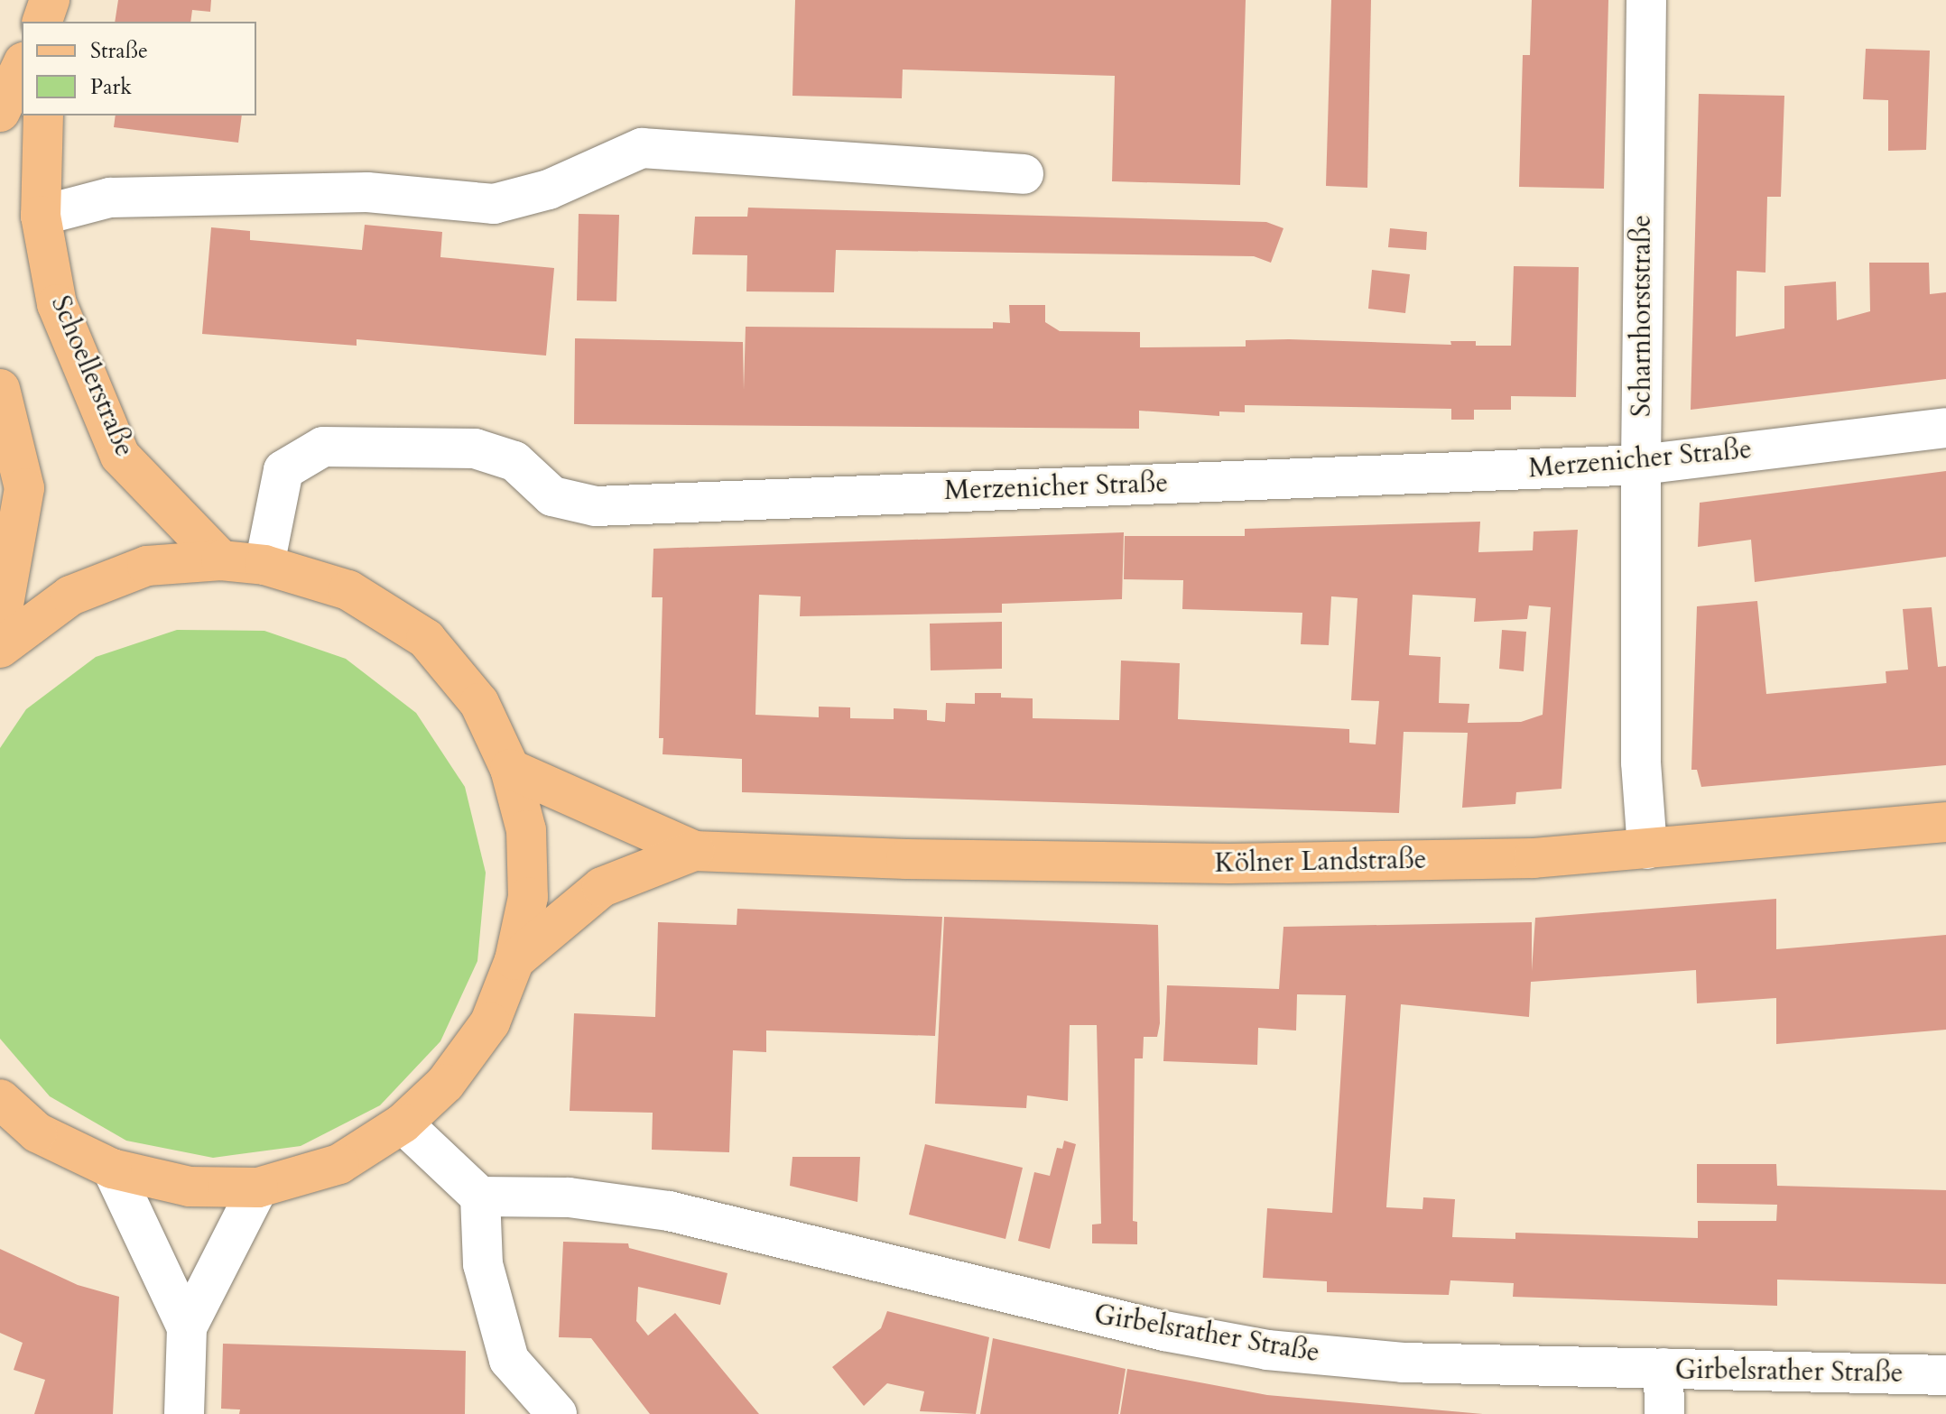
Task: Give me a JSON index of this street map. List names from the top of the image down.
{
  "streets": {
    "main road": ["Schoellerstraße", "Kölner Landstraße"],
    "street": ["Scharnhorststraße", "Merzenicher Straße", "Girbelsrather Straße"]
  },
  "crossings": [
    ["Scharnhorststraße", "Merzenicher Straße"],
    ["Scharnhorststraße", "Kölner Landstraße"]
  ],
  "legend": ["Straße", "Park"]
}
